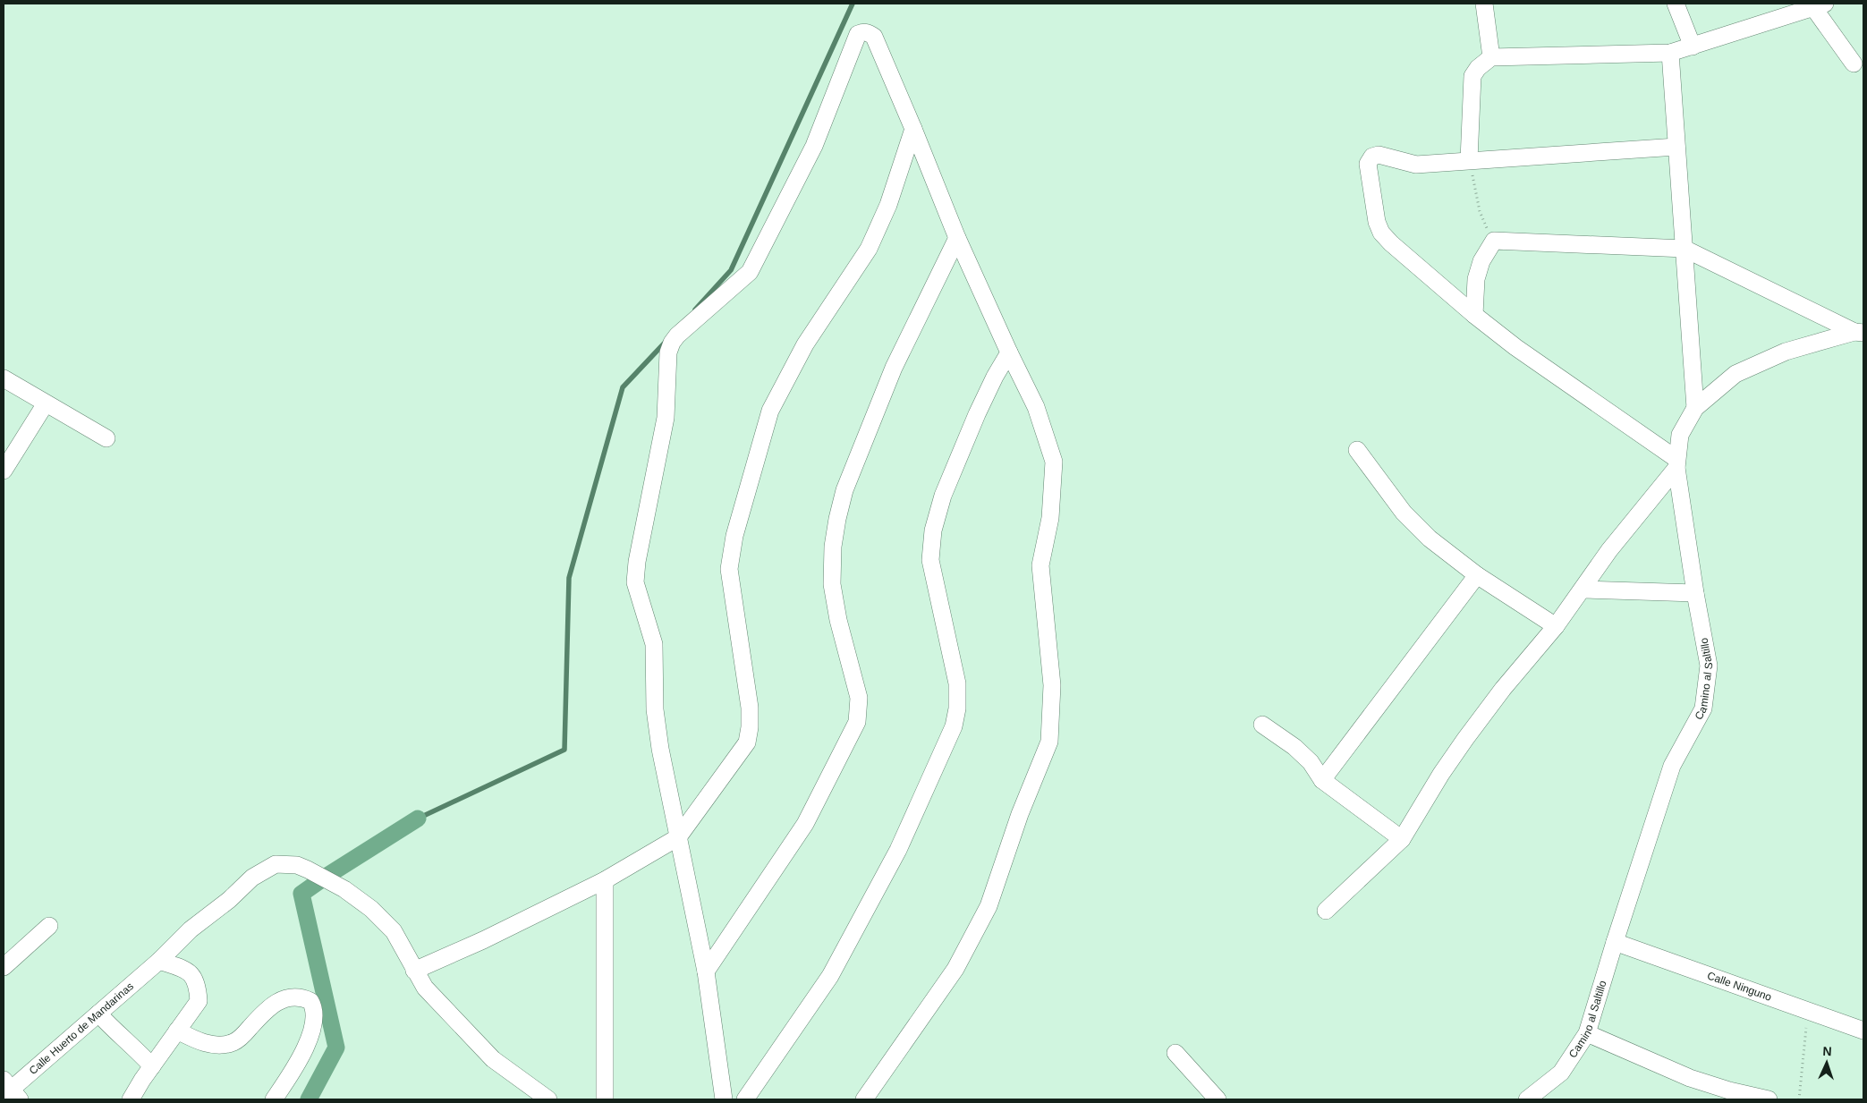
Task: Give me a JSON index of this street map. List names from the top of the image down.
{
  "streets": {
    "street": ["Camino al Saltillo", "Calle Ninguno", "Calle Huerto de Mandarinas"]
  },
  "crossings": [
    ["Camino al Saltillo", "Calle Ninguno"]
  ],
  "north": "top"
}
